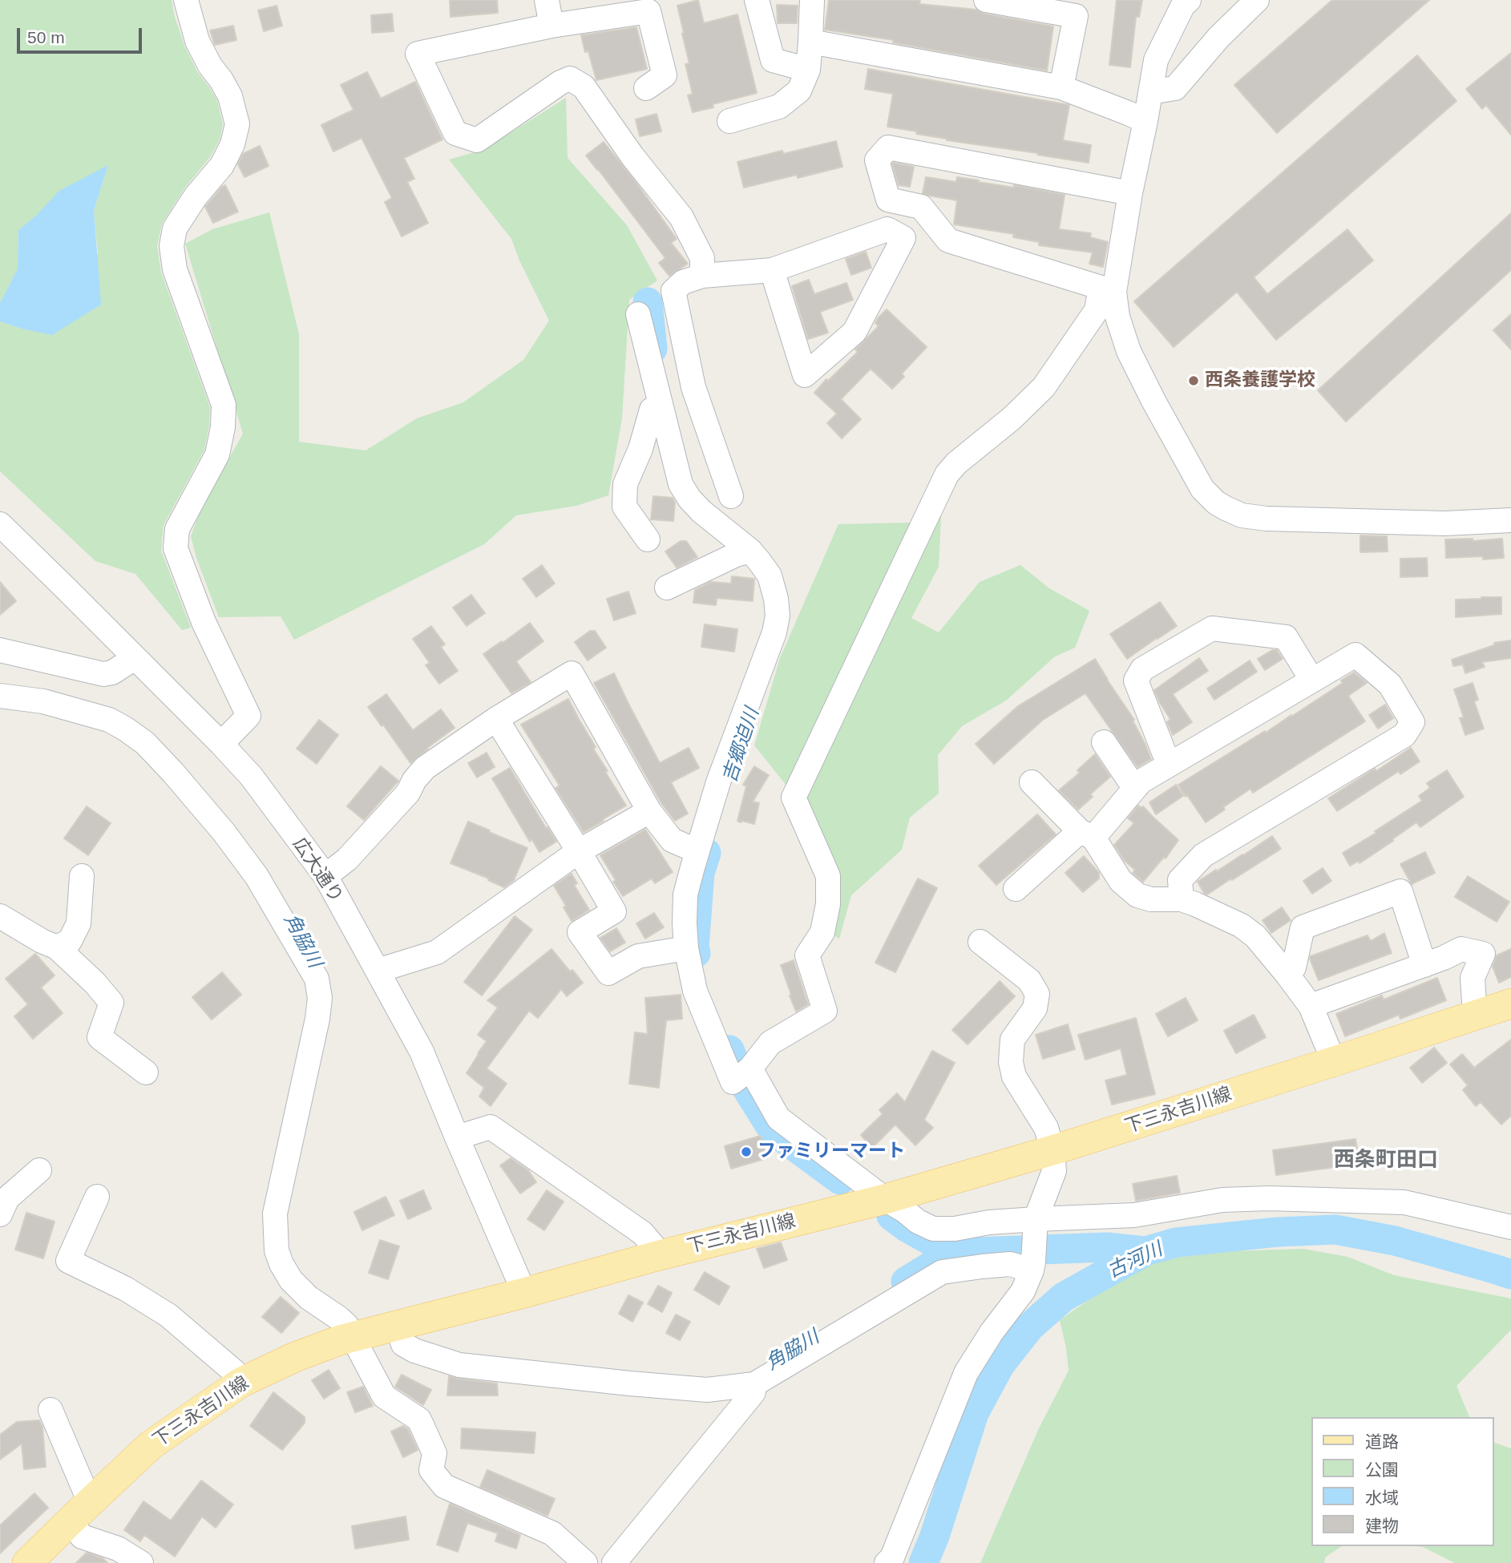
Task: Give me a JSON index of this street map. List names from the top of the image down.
{
  "streets": {
    "main road": ["下三永吉川線"],
    "street": ["広大通り"]
  },
  "crossings": [
    ["広大通り", "下三永吉川線"]
  ],
  "districts": ["西条町田口"],
  "water": ["吉郷迫川", "角脇川", "古河川"],
  "places": ["西条養護学校", "ファミリーマート"],
  "legend": [
    "道路",
    "公園",
    "水域",
    "建物"
  ],
  "scale_bar": "50 m"
}
